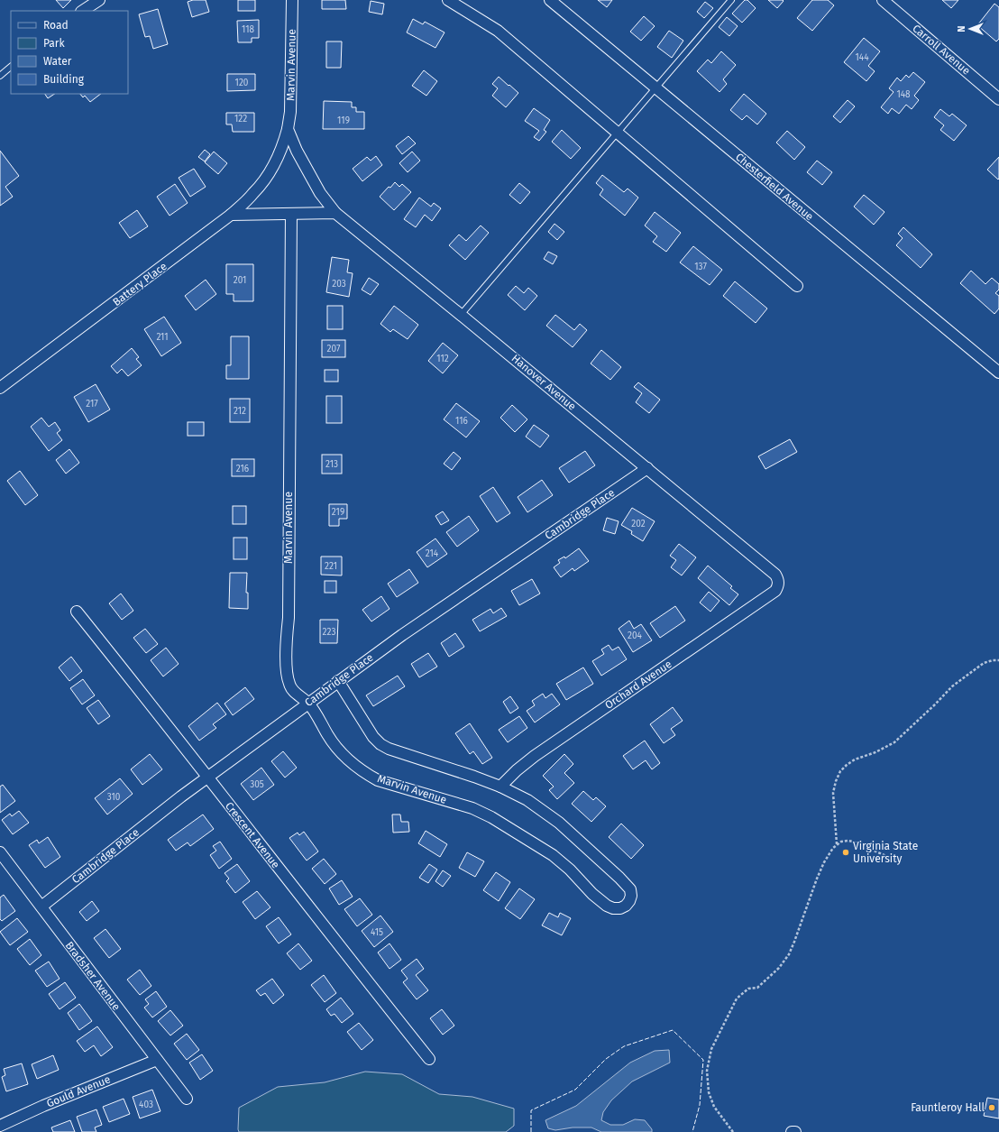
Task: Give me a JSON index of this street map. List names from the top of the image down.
{
  "streets": {
    "street": [
      "Carroll Avenue",
      "Marvin Avenue",
      "Chesterfield Avenue",
      "Battery Place",
      "Hanover Avenue",
      "Cambridge Place",
      "Orchard Avenue",
      "Crescent Avenue",
      "Bradsher Avenue",
      "Gould Avenue"
    ]
  },
  "crossings": [
    ["Marvin Avenue", "Battery Place"],
    ["Marvin Avenue", "Cambridge Place"],
    ["Marvin Avenue", "Orchard Avenue"],
    ["Hanover Avenue", "Cambridge Place"],
    ["Hanover Avenue", "Orchard Avenue"],
    ["Cambridge Place", "Crescent Avenue"],
    ["Cambridge Place", "Bradsher Avenue"],
    ["Bradsher Avenue", "Gould Avenue"]
  ],
  "places": ["Virginia State University", "Fauntleroy Hall"],
  "house_numbers": [
    "118",
    "144",
    "120",
    "148",
    "122",
    "119",
    "137",
    "201",
    "203",
    "211",
    "207",
    "112",
    "217",
    "212",
    "116",
    "213",
    "216",
    "219",
    "202",
    "214",
    "221",
    "223",
    "204",
    "305",
    "310",
    "415",
    "403"
  ],
  "legend": [
    "Road",
    "Park",
    "Water",
    "Building"
  ],
  "north": "left"
}
